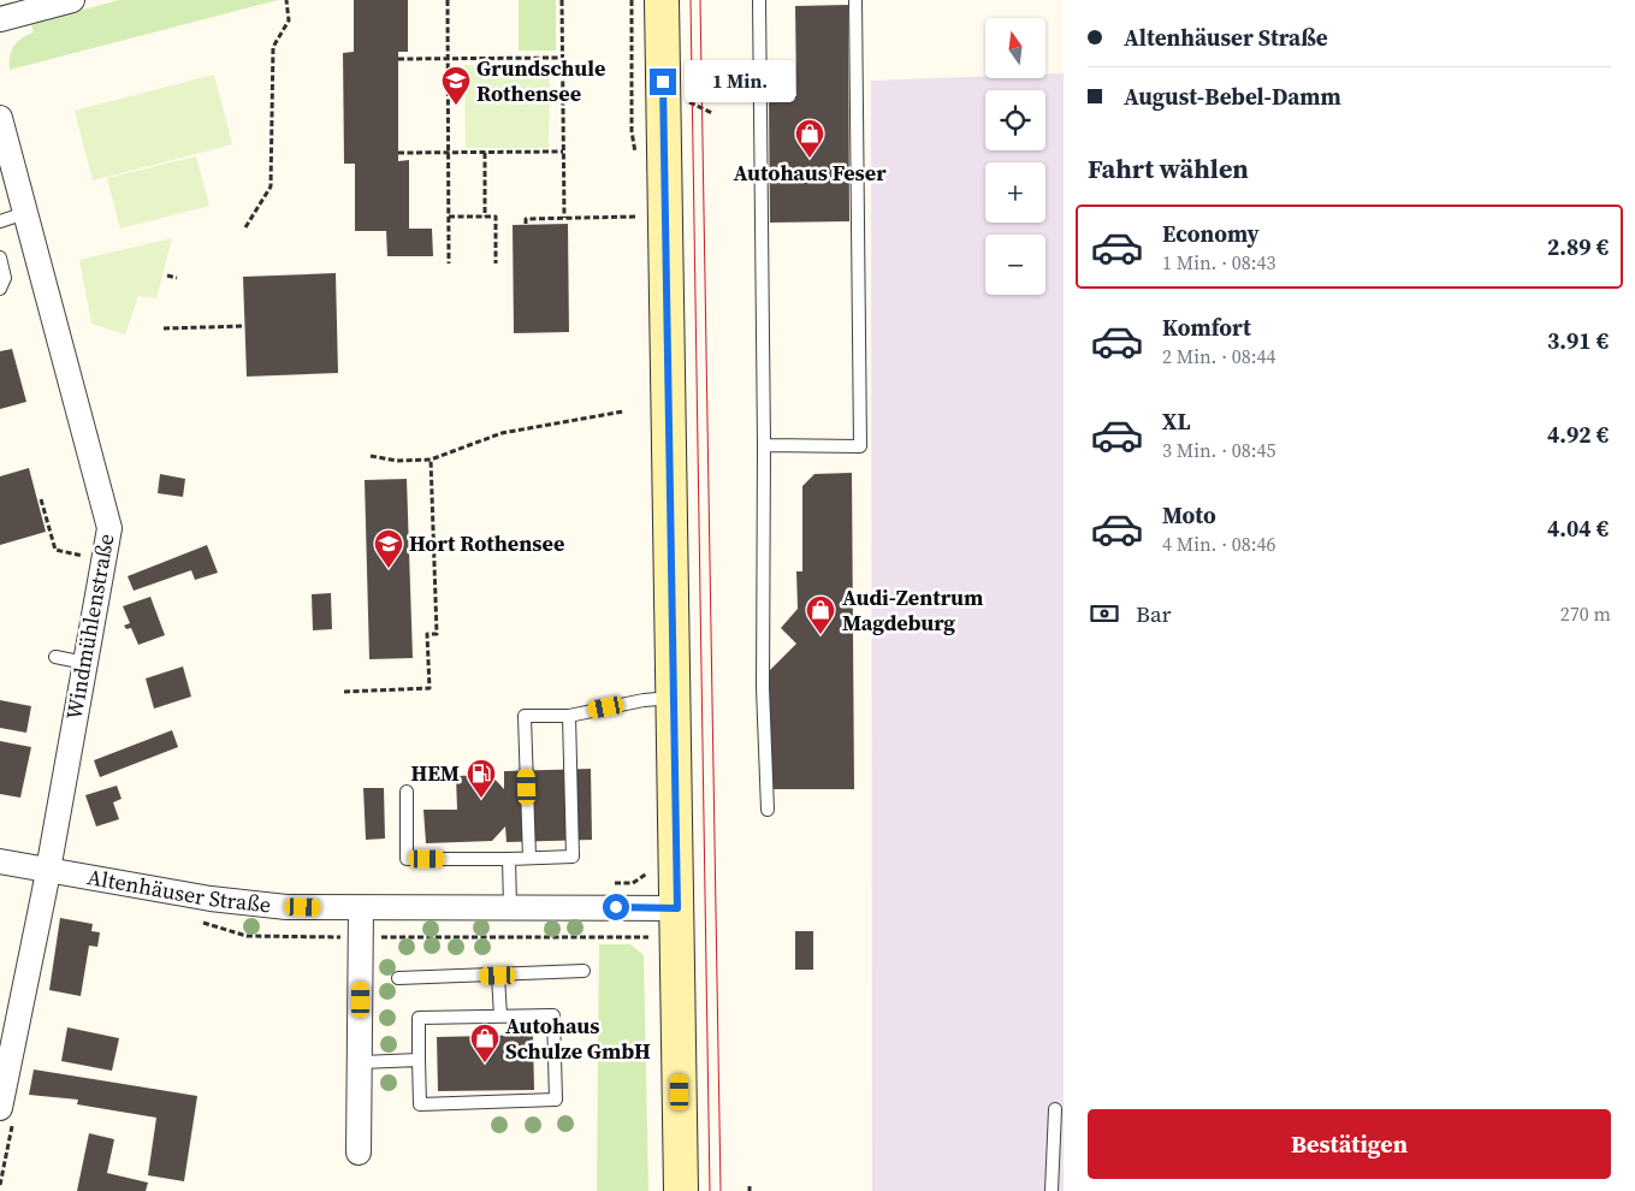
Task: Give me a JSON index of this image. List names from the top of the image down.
{
  "streets": {
    "street": ["Windmühlenstraße", "Altenhäuser Straße"]
  },
  "crossings": [
    ["Windmühlenstraße", "Altenhäuser Straße"]
  ],
  "places": {
    "school or university": ["Grundschule Rothensee", "Hort Rothensee"],
    "shop": ["Autohaus Feser", "Audi-Zentrum Magdeburg", "Autohaus Schulze GmbH"],
    "fuel station": ["HEM"]
  },
  "north": "top",
  "page": {
    "banner": ["Altenhäuser Straße", "August-Bebel-Damm"],
    "map_buttons": ["+", "−"],
    "bubble": "1 Min.",
    "heading": "Fahrt wählen",
    "list": [
      {
        "name": "Economy",
        "note": "1 Min. · 08:43",
        "value": "2.89 €"
      },
      {
        "name": "Komfort",
        "note": "2 Min. · 08:44",
        "value": "3.91 €"
      },
      {
        "name": "XL",
        "note": "3 Min. · 08:45",
        "value": "4.92 €"
      },
      {
        "name": "Moto",
        "note": "4 Min. · 08:46",
        "value": "4.04 €"
      }
    ],
    "pay": ["Bar", "270 m"],
    "buttons": "Bestätigen"
  }
}
